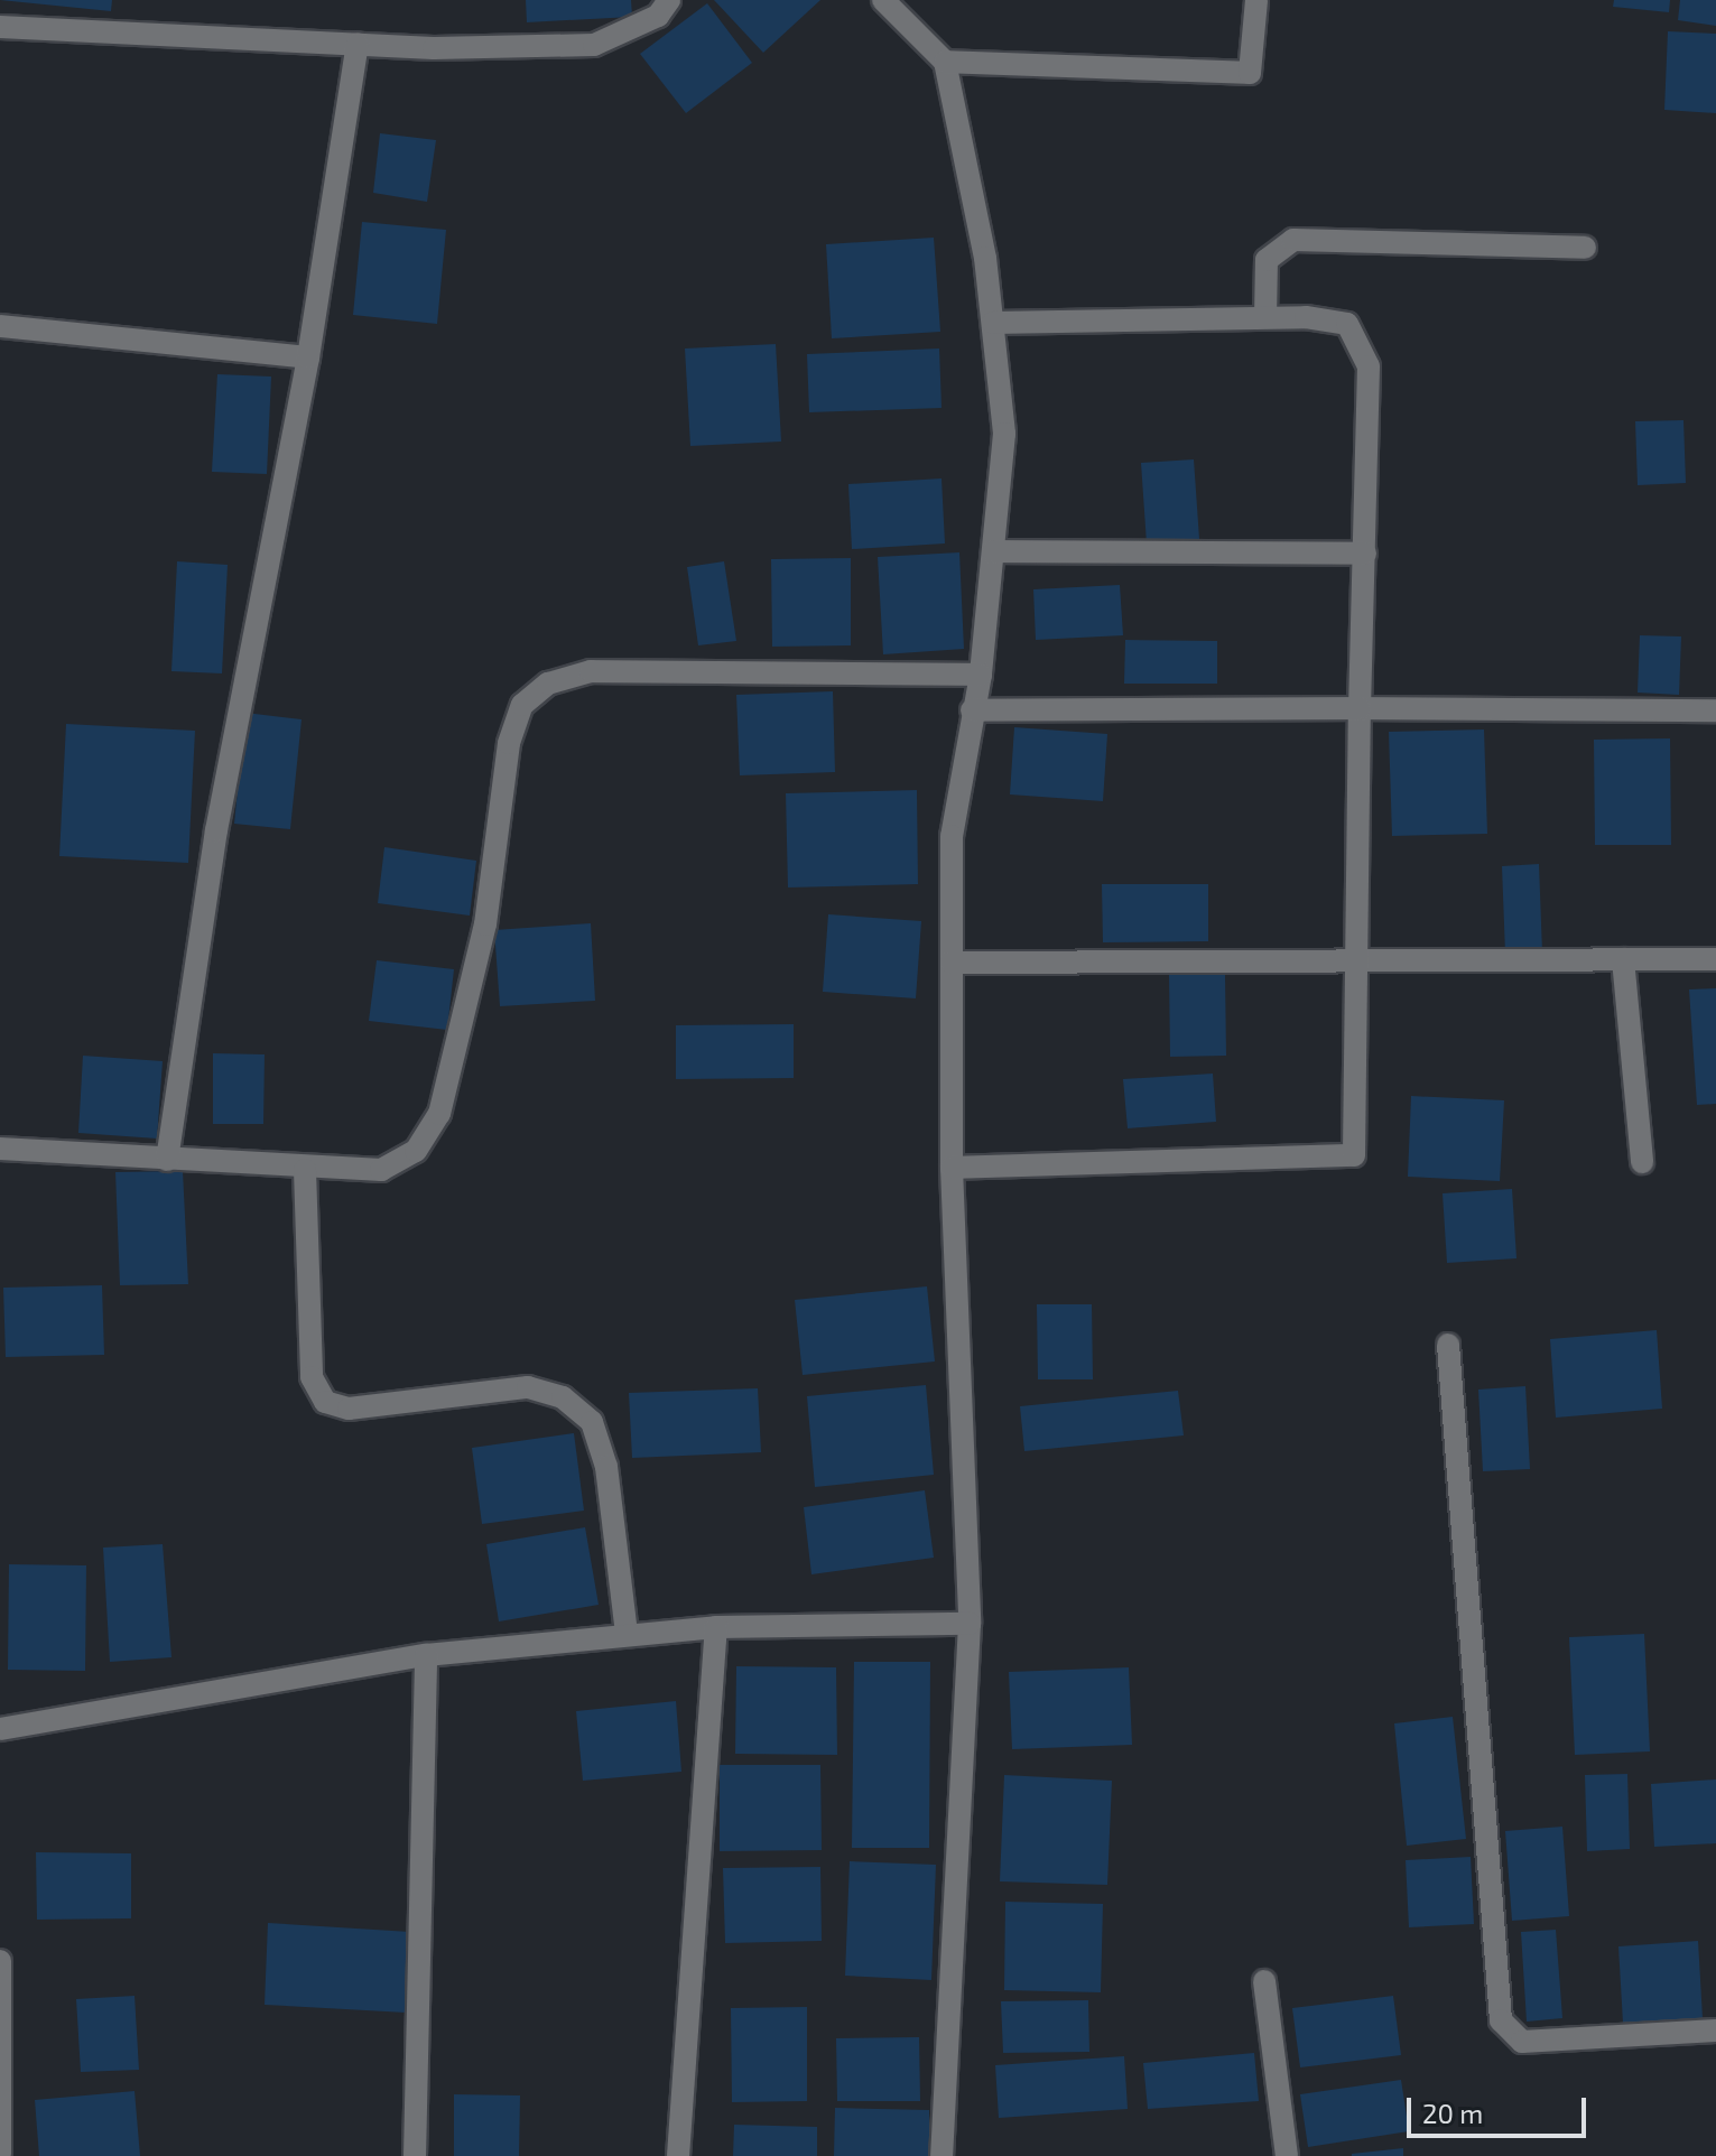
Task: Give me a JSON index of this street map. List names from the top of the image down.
{
  "scale_bar": "20 m"
}
